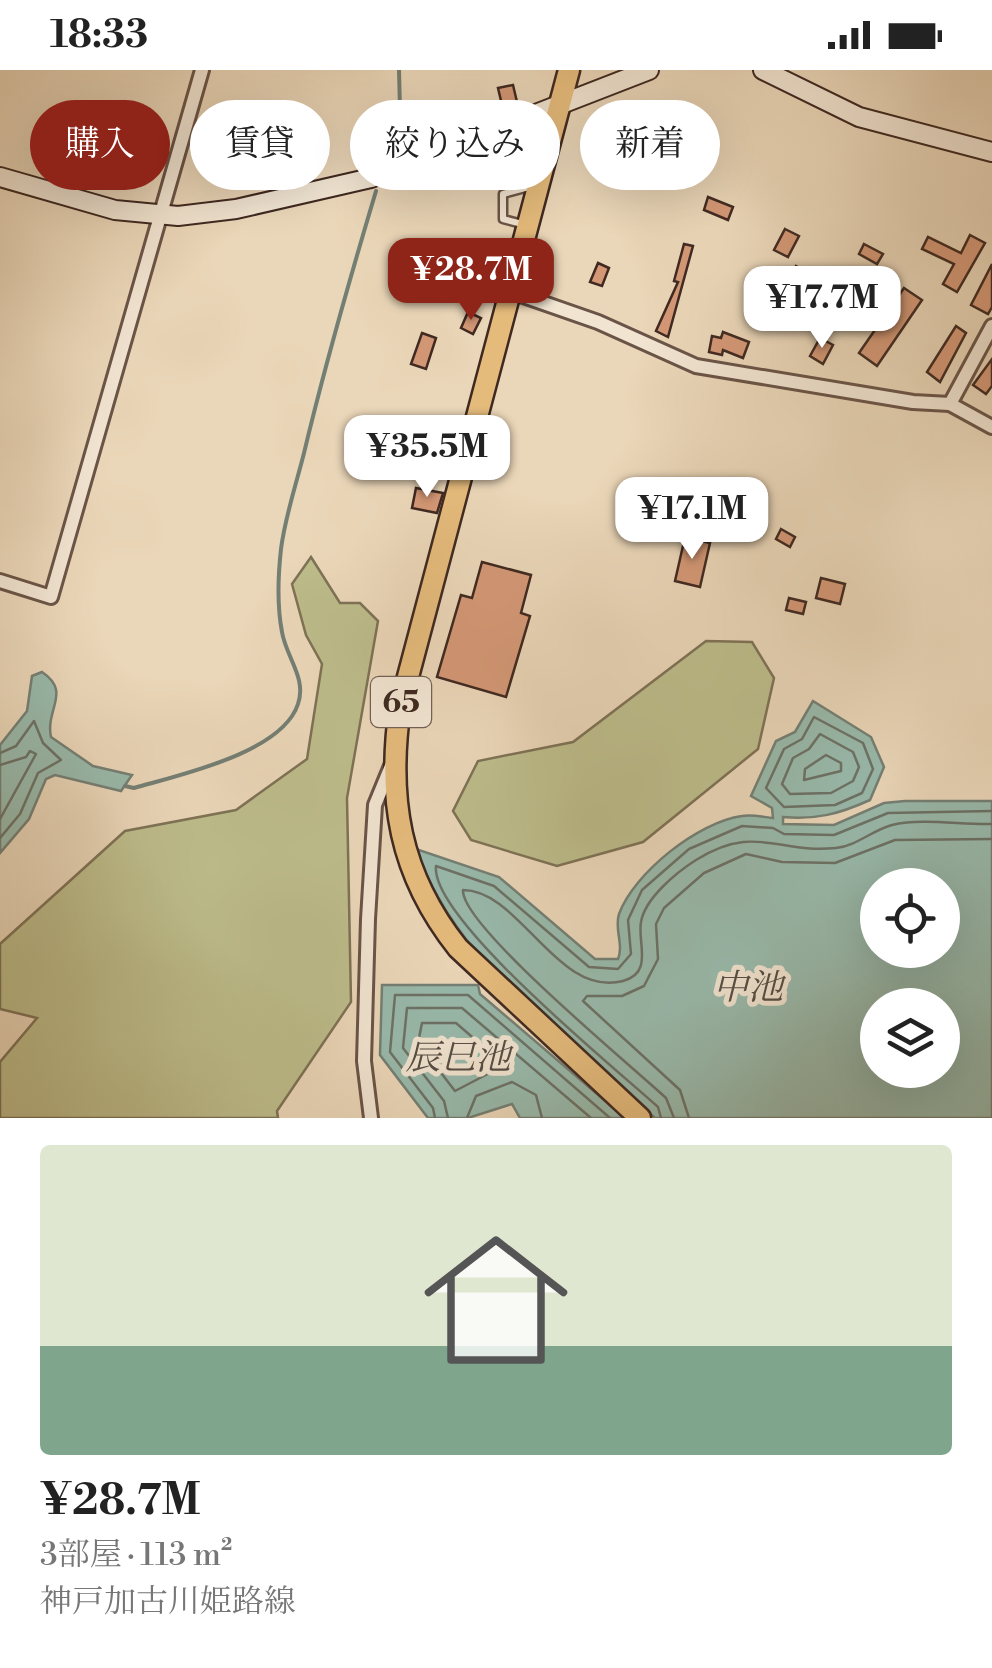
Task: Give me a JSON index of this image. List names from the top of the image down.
{
  "streets": {
    "main road": ["65"]
  },
  "water": ["中池", "辰巳池"],
  "page": {
    "status": "18:33",
    "chip": [
      "購入",
      "賃貸",
      "絞り込み",
      "新着"
    ],
    "price": [
      "¥28.7M",
      "¥17.7M",
      "¥35.5M",
      "¥17.1M"
    ],
    "list": [
      {
        "name": "¥28.7M",
        "note": "3部屋 · 113 m² · 神戸加古川姫路線"
      }
    ]
  }
}
